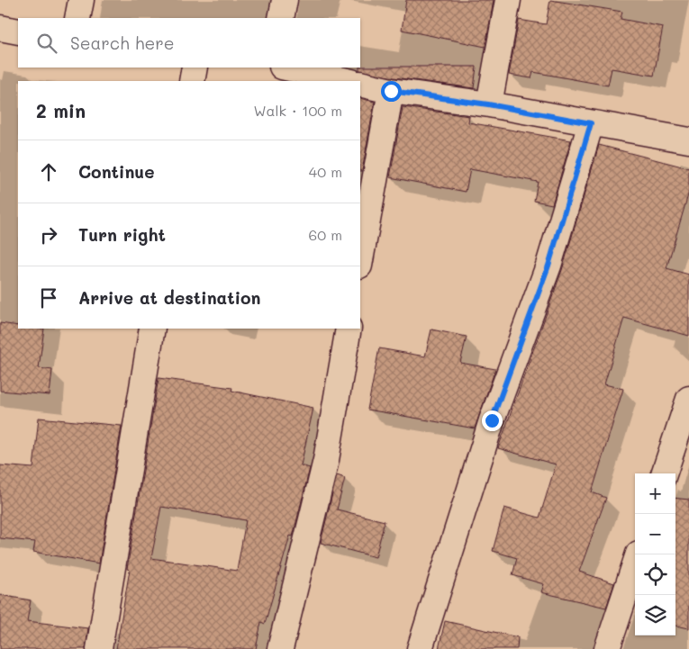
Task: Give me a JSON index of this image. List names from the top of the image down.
{
  "page": {
    "search": "Search here",
    "heading": ["2 min", "Walk · 100 m"],
    "list": [
      ["Continue", "40 m"],
      ["Turn right", "60 m"],
      "Arrive at destination"
    ],
    "map_buttons": ["+", "−"]
  }
}
